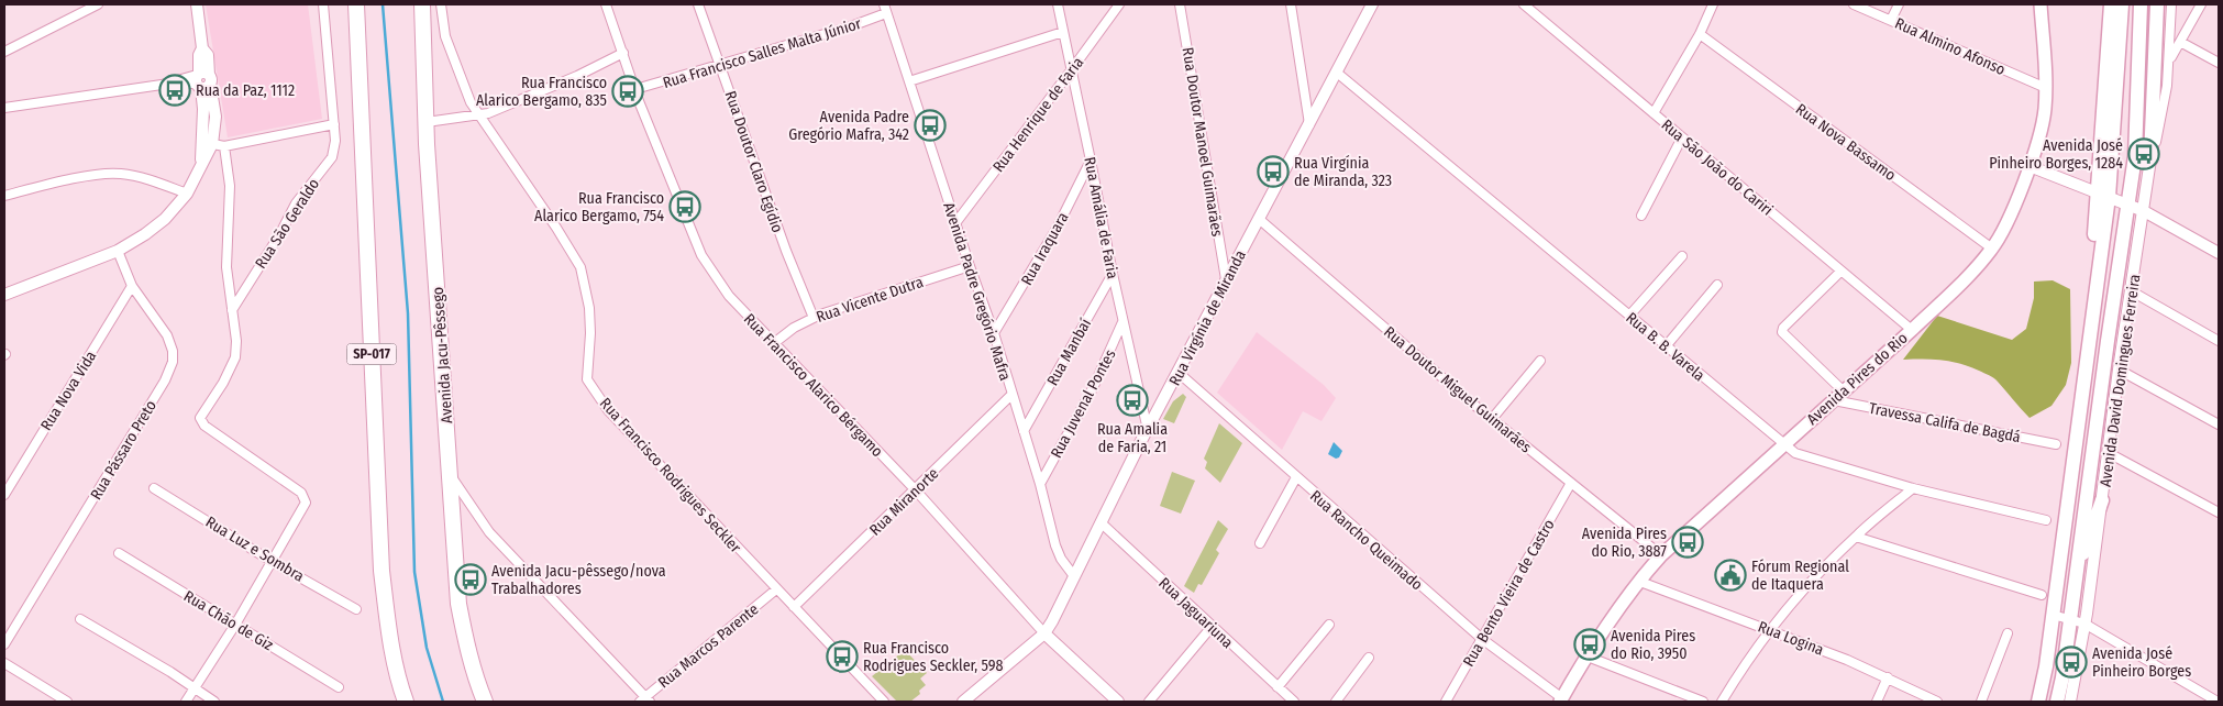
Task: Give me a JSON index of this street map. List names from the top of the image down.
{
  "streets": {
    "highway": ["SP-017", "Avenida Jacu-Pêssego"],
    "main road": ["Avenida Pires do Rio"],
    "street": [
      "Rua Almino Afonso",
      "Rua Francisco Salles Malta Júnior",
      "Rua Henrique de Faria",
      "Rua Doutor Manoel Guimarães",
      "Rua Nova Bassamo",
      "Rua Doutor Claro Egídio",
      "Rua São João do Cariri",
      "Rua Amália de Faria",
      "Rua São Geraldo",
      "Rua Iraquara",
      "Avenida Padre Gregório Mafra",
      "Rua Vicente Dutra",
      "Rua Virgínia de Miranda",
      "Rua B. B. Varela",
      "Rua Manbaí",
      "Avenida David Domingues Ferreira",
      "Rua Francisco Alarico Bérgamo",
      "Rua Doutor Miguel Guimarães",
      "Rua Nova Vida",
      "Rua Juvenal Pontes",
      "Travessa Califa de Bagdá",
      "Rua Pássaro Preto",
      "Rua Francisco Rodrigues Seckler",
      "Rua Miranorte",
      "Rua Rancho Queimado",
      "Rua Luz e Sombra",
      "Rua Bento Vieira de Castro",
      "Rua Jaguariuna",
      "Rua Chão de Giz",
      "Rua Logina",
      "Rua Marcos Parente"
    ]
  },
  "crossings": [
    ["Rua Almino Afonso", "Avenida Pires do Rio"],
    ["Rua Francisco Salles Malta Júnior", "Rua Doutor Claro Egídio"],
    ["Rua Francisco Salles Malta Júnior", "Avenida Padre Gregório Mafra"],
    ["Rua Francisco Salles Malta Júnior", "Rua Francisco Alarico Bérgamo"],
    ["Rua Henrique de Faria", "Rua Amália de Faria"],
    ["Rua Henrique de Faria", "Avenida Padre Gregório Mafra"],
    ["Rua Doutor Manoel Guimarães", "Rua Virgínia de Miranda"],
    ["Rua Nova Bassamo", "Avenida Pires do Rio"],
    ["Rua Doutor Claro Egídio", "Rua Vicente Dutra"],
    ["Rua São João do Cariri", "Avenida Pires do Rio"],
    ["Rua Amália de Faria", "Rua Iraquara"],
    ["Rua Amália de Faria", "Rua Virgínia de Miranda"],
    ["Rua Amália de Faria", "Rua Manbaí"],
    ["Rua Amália de Faria", "Rua Juvenal Pontes"],
    ["Rua Iraquara", "Avenida Padre Gregório Mafra"],
    ["Avenida Padre Gregório Mafra", "Rua Vicente Dutra"],
    ["Avenida Padre Gregório Mafra", "Rua Virgínia de Miranda"],
    ["Avenida Padre Gregório Mafra", "Rua Manbaí"],
    ["Avenida Padre Gregório Mafra", "Rua Juvenal Pontes"],
    ["Avenida Padre Gregório Mafra", "Rua Miranorte"],
    ["Rua Vicente Dutra", "Rua Francisco Alarico Bérgamo"],
    ["Rua Virgínia de Miranda", "Rua B. B. Varela"],
    ["Rua Virgínia de Miranda", "Rua Francisco Alarico Bérgamo"],
    ["Rua Virgínia de Miranda", "Rua Doutor Miguel Guimarães"],
    ["Rua Virgínia de Miranda", "Rua Rancho Queimado"],
    ["Rua Virgínia de Miranda", "Rua Jaguariuna"],
    ["Rua B. B. Varela", "Avenida Pires do Rio"],
    ["Avenida Pires do Rio", "Rua Doutor Miguel Guimarães"],
    ["Avenida Pires do Rio", "Travessa Califa de Bagdá"],
    ["Avenida Pires do Rio", "Rua Rancho Queimado"],
    ["Avenida Pires do Rio", "Rua Logina"],
    ["Rua Francisco Alarico Bérgamo", "Rua Miranorte"],
    ["Rua Doutor Miguel Guimarães", "Rua Bento Vieira de Castro"],
    ["Rua Nova Vida", "Rua Pássaro Preto"],
    ["Rua Francisco Rodrigues Seckler", "Rua Miranorte"],
    ["Rua Francisco Rodrigues Seckler", "Rua Marcos Parente"],
    ["Rua Rancho Queimado", "Rua Bento Vieira de Castro"]
  ],
  "places": {
    "bus stop": [
      "Rua da Paz, 1112",
      "Rua Francisco Alarico Bergamo, 835",
      "Avenida Padre Gregório Mafra, 342",
      "Avenida José Pinheiro Borges, 1284",
      "Rua Virgínia de Miranda, 323",
      "Rua Francisco Alarico Bergamo, 754",
      "Rua Amalia de Faria, 21",
      "Avenida Pires do Rio, 3887",
      "Avenida Jacu-pêssego/nova Trabalhadores",
      "Avenida Pires do Rio, 3950",
      "Rua Francisco Rodrigues Seckler, 598",
      "Avenida José Pinheiro Borges"
    ],
    "public building": ["Fórum Regional de Itaquera"]
  }
}
